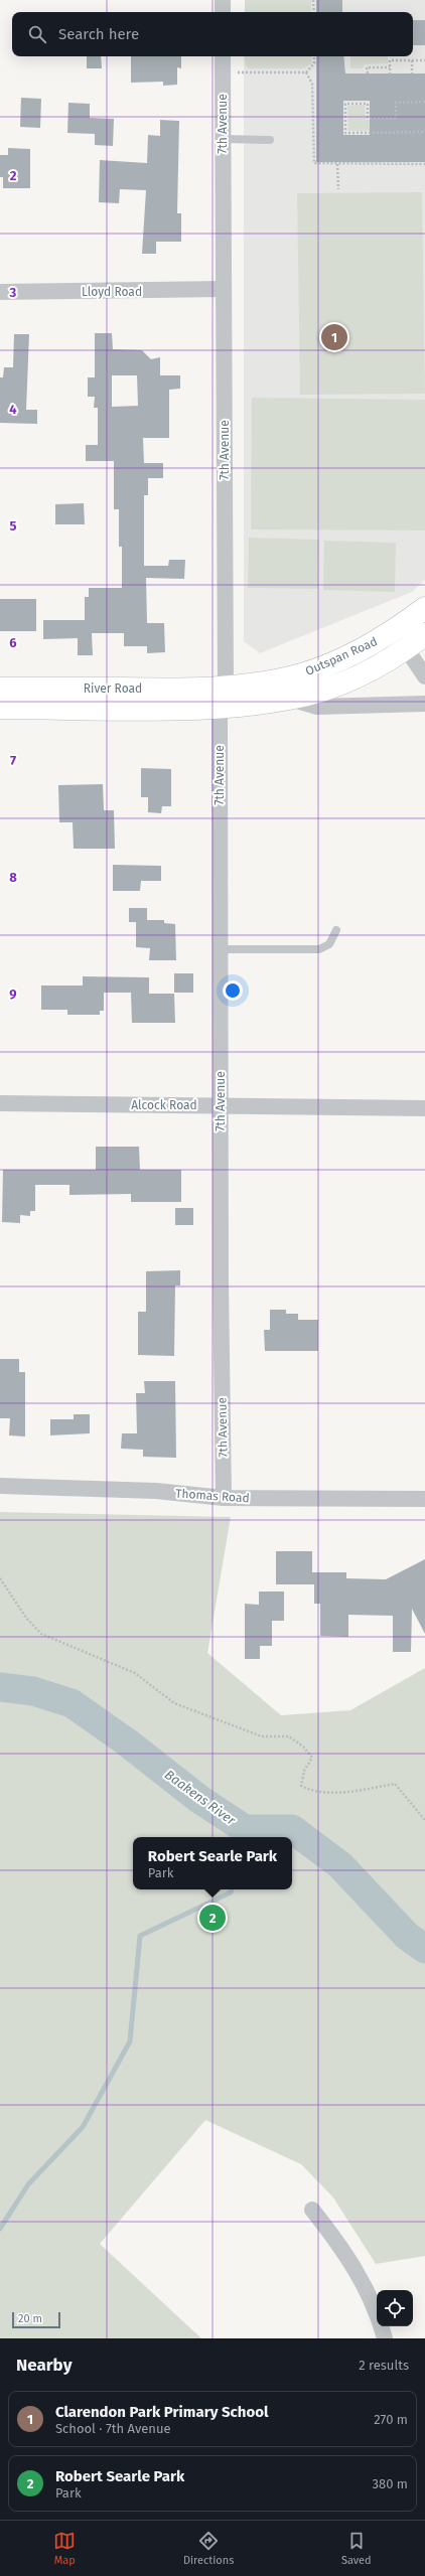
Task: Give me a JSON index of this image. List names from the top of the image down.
{
  "streets": {
    "main road": ["Outspan Road", "River Road"],
    "street": [
      "7th Avenue",
      "Lloyd Road",
      "Alcock Road",
      "Thomas Road"
    ]
  },
  "crossings": [
    ["7th Avenue", "Lloyd Road"],
    ["7th Avenue", "Outspan Road"],
    ["7th Avenue", "River Road"],
    ["7th Avenue", "Alcock Road"],
    ["7th Avenue", "Thomas Road"],
    ["Outspan Road", "River Road"]
  ],
  "water": ["Baakens River"],
  "scale_bar": "20 m",
  "page": {
    "search": "Search here",
    "pins": ["1", "2"],
    "popup": ["Robert Searle Park", "Park"],
    "scale": "20 m",
    "heading": ["Nearby", "2 results"],
    "list": [
      {
        "mark": "1",
        "name": "Clarendon Park Primary School",
        "note": "School · 7th Avenue",
        "value": "270 m"
      },
      {
        "mark": "2",
        "name": "Robert Searle Park",
        "note": "Park",
        "value": "380 m"
      }
    ],
    "nav": ["Map", "Directions", "Saved"]
  },
  "grid": {
    "rows": [
      "2",
      "3",
      "4",
      "5",
      "6",
      "7",
      "8",
      "9"
    ]
  }
}
